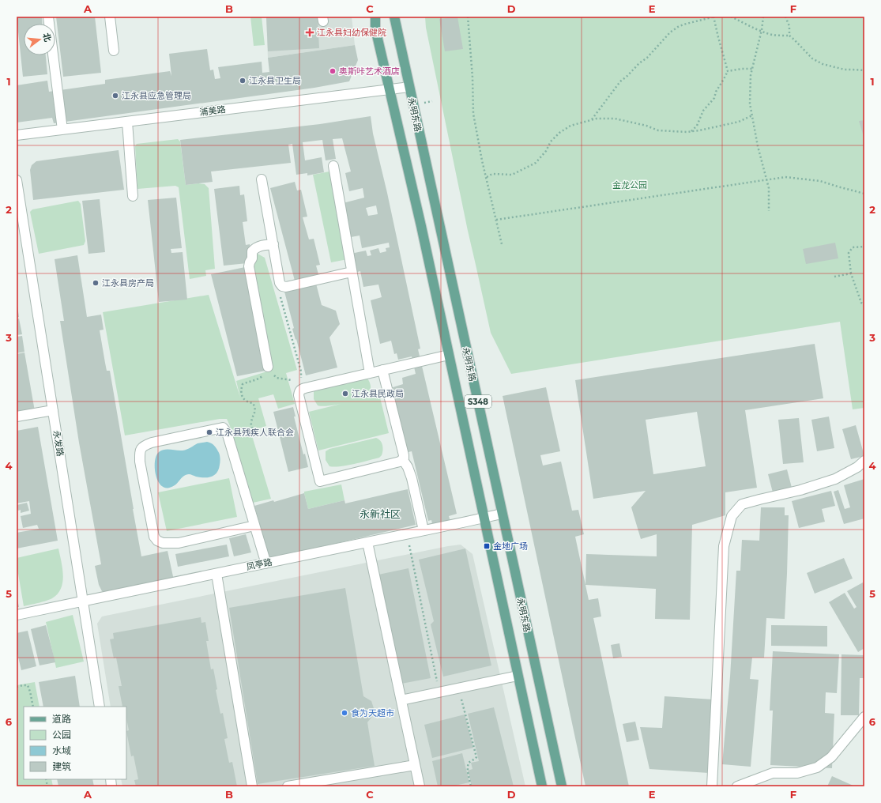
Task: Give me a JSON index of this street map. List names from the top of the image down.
{
  "streets": {
    "main road": ["永明东路", "S348"],
    "street": ["浦美路", "永发路", "凤亭路"]
  },
  "crossings": [
    ["浦美路", "永明东路"],
    ["永明东路", "凤亭路"],
    ["永发路", "凤亭路"]
  ],
  "districts": ["永新社区"],
  "parks": ["金龙公园"],
  "places": {
    "health": ["江永县妇幼保健院"],
    "other": [
      "奥斯咔艺术酒店",
      "江永县卫生局",
      "江永县应急管理局",
      "江永县房产局",
      "江永县民政局",
      "江永县残疾人联合会",
      "食为天超市"
    ],
    "transit": ["金地广场"]
  },
  "legend": [
    "道路",
    "公园",
    "水域",
    "建筑"
  ],
  "north": "right",
  "grid": {
    "columns": [
      "A",
      "B",
      "C",
      "D",
      "E",
      "F"
    ],
    "rows": [
      "1",
      "2",
      "3",
      "4",
      "5",
      "6"
    ]
  }
}
